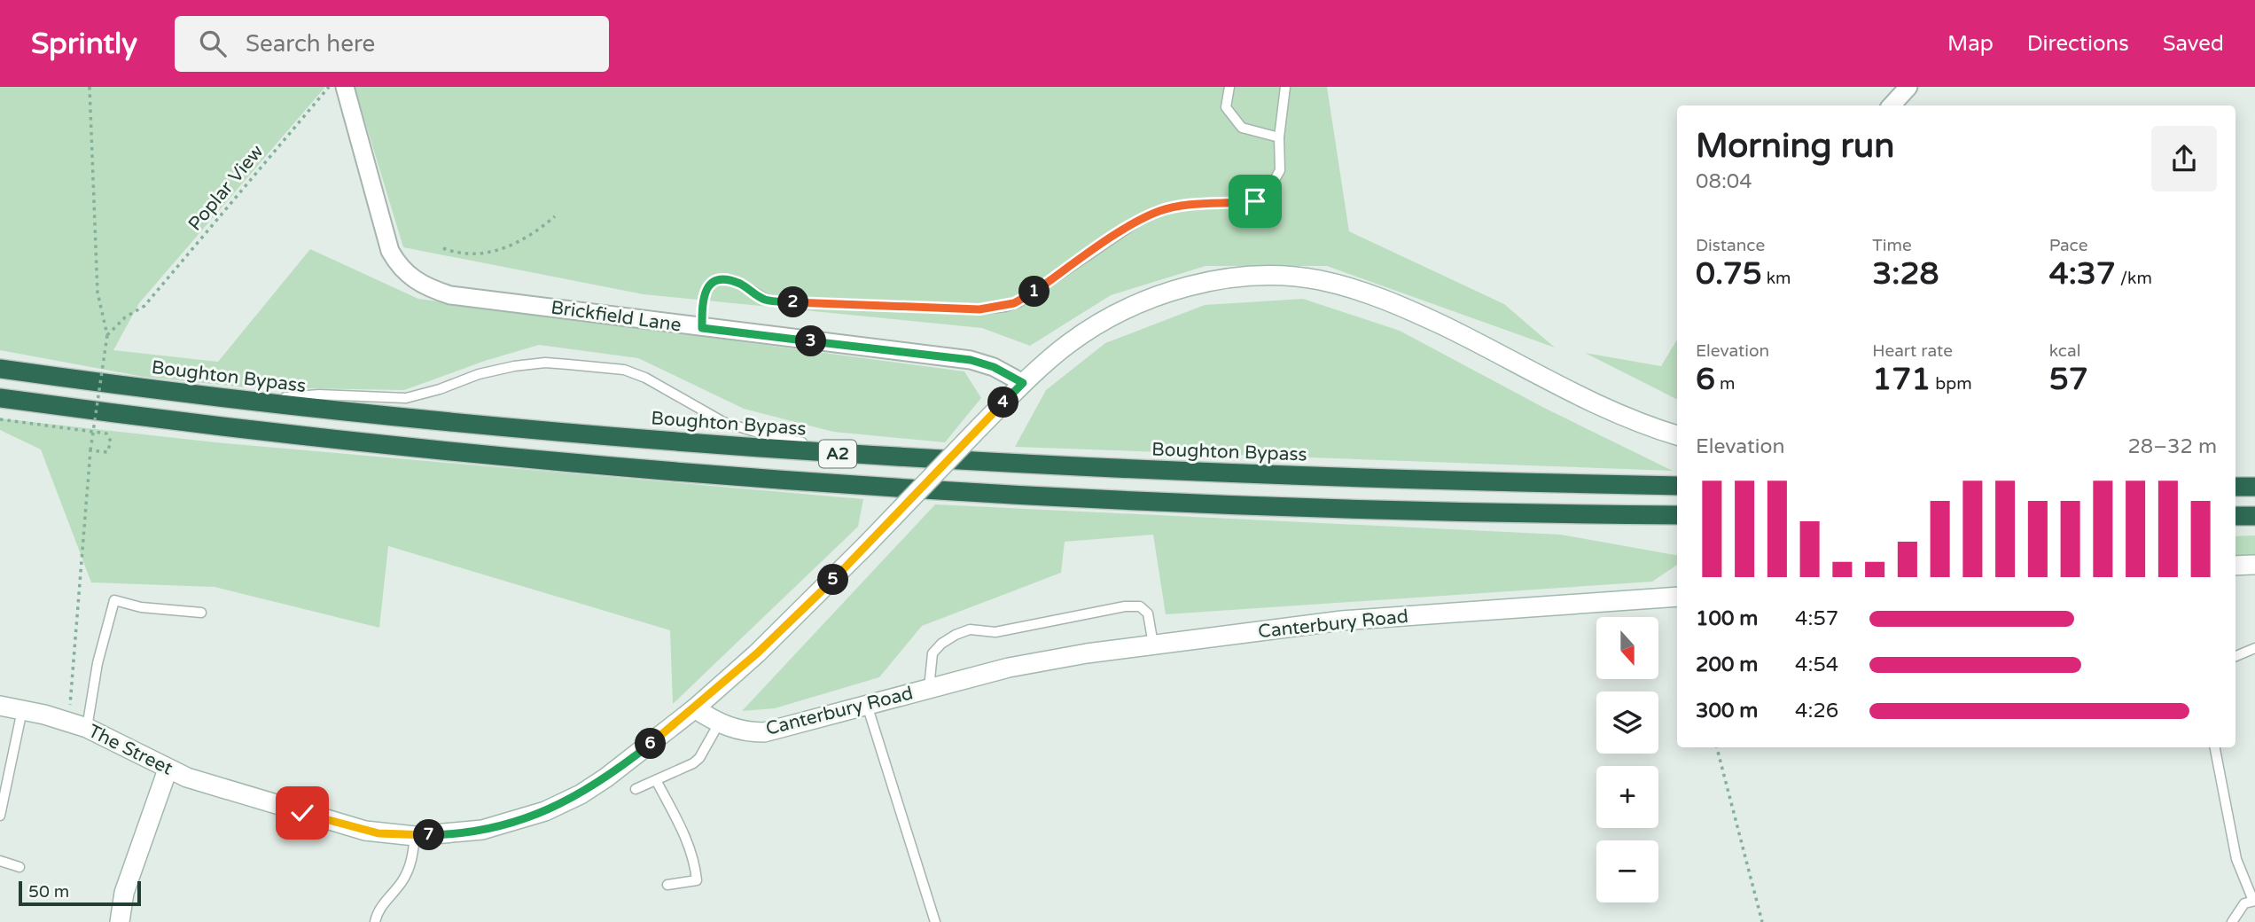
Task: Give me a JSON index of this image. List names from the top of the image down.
{
  "streets": {
    "highway": ["Boughton Bypass", "A2"],
    "street": ["Brickfield Lane", "Canterbury Road", "The Street"],
    "path": ["Poplar View"]
  },
  "crossings": [
    ["Canterbury Road", "The Street"]
  ],
  "scale_bar": "50 m",
  "north": "bottom",
  "page": {
    "header": "Sprintly",
    "search": "Search here",
    "nav": ["Map", "Directions", "Saved"],
    "heading": ["Morning run", "08:04"],
    "stats": [
      ["Distance", "0.75 km"],
      ["Time", "3:28"],
      ["Pace", "4:37 /km"],
      ["Elevation", "6 m"],
      ["Heart rate", "171 bpm"],
      ["kcal", "57"]
    ],
    "pins": [
      "1",
      "2",
      "3",
      "4",
      "5",
      "6",
      "7"
    ],
    "chart": ["Elevation", "28–32 m"],
    "list": [
      {
        "name": "100 m",
        "note": "4:57"
      },
      {
        "name": "200 m",
        "note": "4:54"
      },
      {
        "name": "300 m",
        "note": "4:26"
      }
    ],
    "map_buttons": ["+", "−"],
    "scale": "50 m"
  }
}
